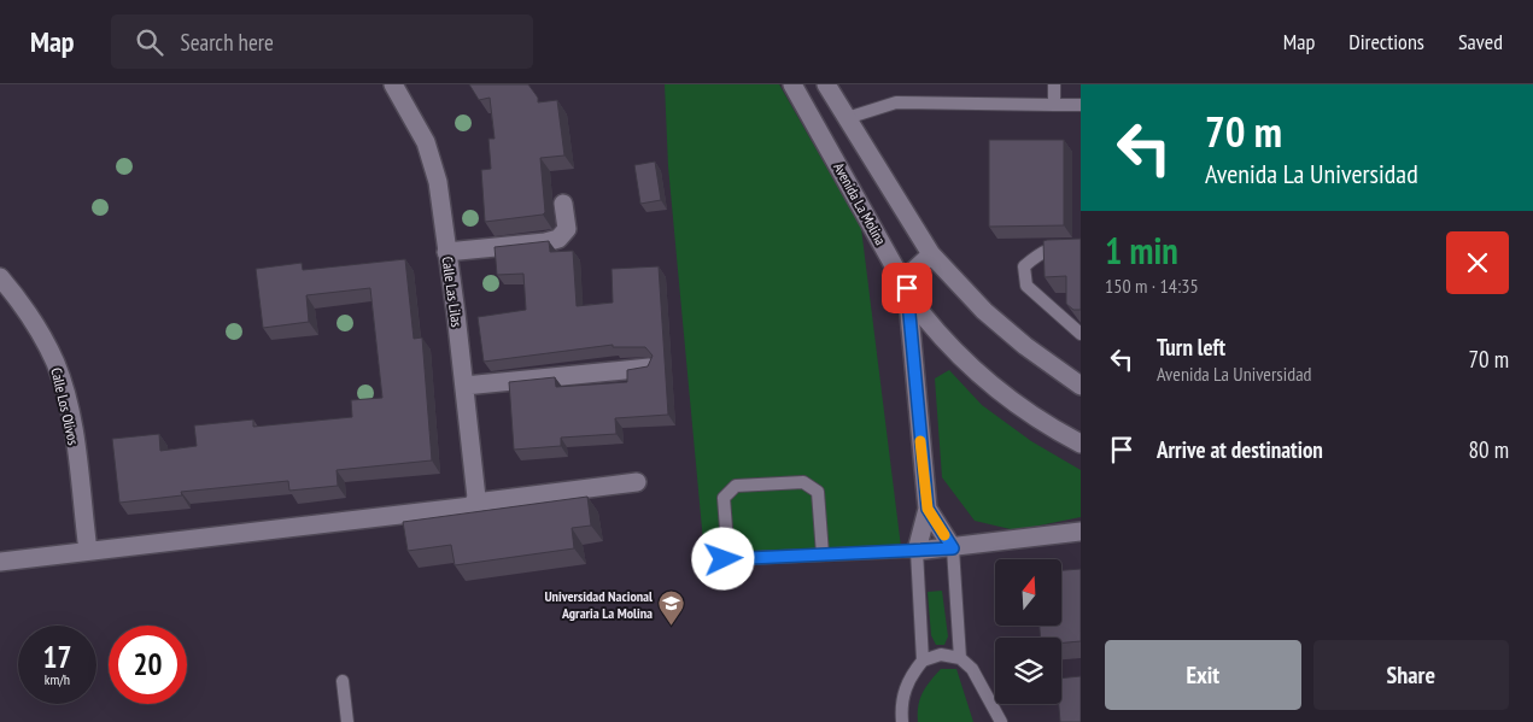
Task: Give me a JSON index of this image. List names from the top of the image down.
{
  "streets": {
    "street": ["Avenida La Molina", "Calle Las Lilas", "Calle Los Olivos"]
  },
  "places": {
    "school or university": ["Universidad Nacional Agraria La Molina"]
  },
  "north": "top",
  "page": {
    "header": "Map",
    "search": "Search here",
    "nav": ["Map", "Directions", "Saved"],
    "turn": ["70 m", "Avenida La Universidad"],
    "heading": ["1 min", "150 m · 14:35"],
    "list": [
      {
        "name": "Turn left",
        "note": "Avenida La Universidad",
        "value": "70 m"
      },
      {
        "name": "Arrive at destination",
        "value": "80 m"
      }
    ],
    "speed": "17 km/h",
    "limit": "20",
    "buttons": ["Exit", "Share"]
  }
}
